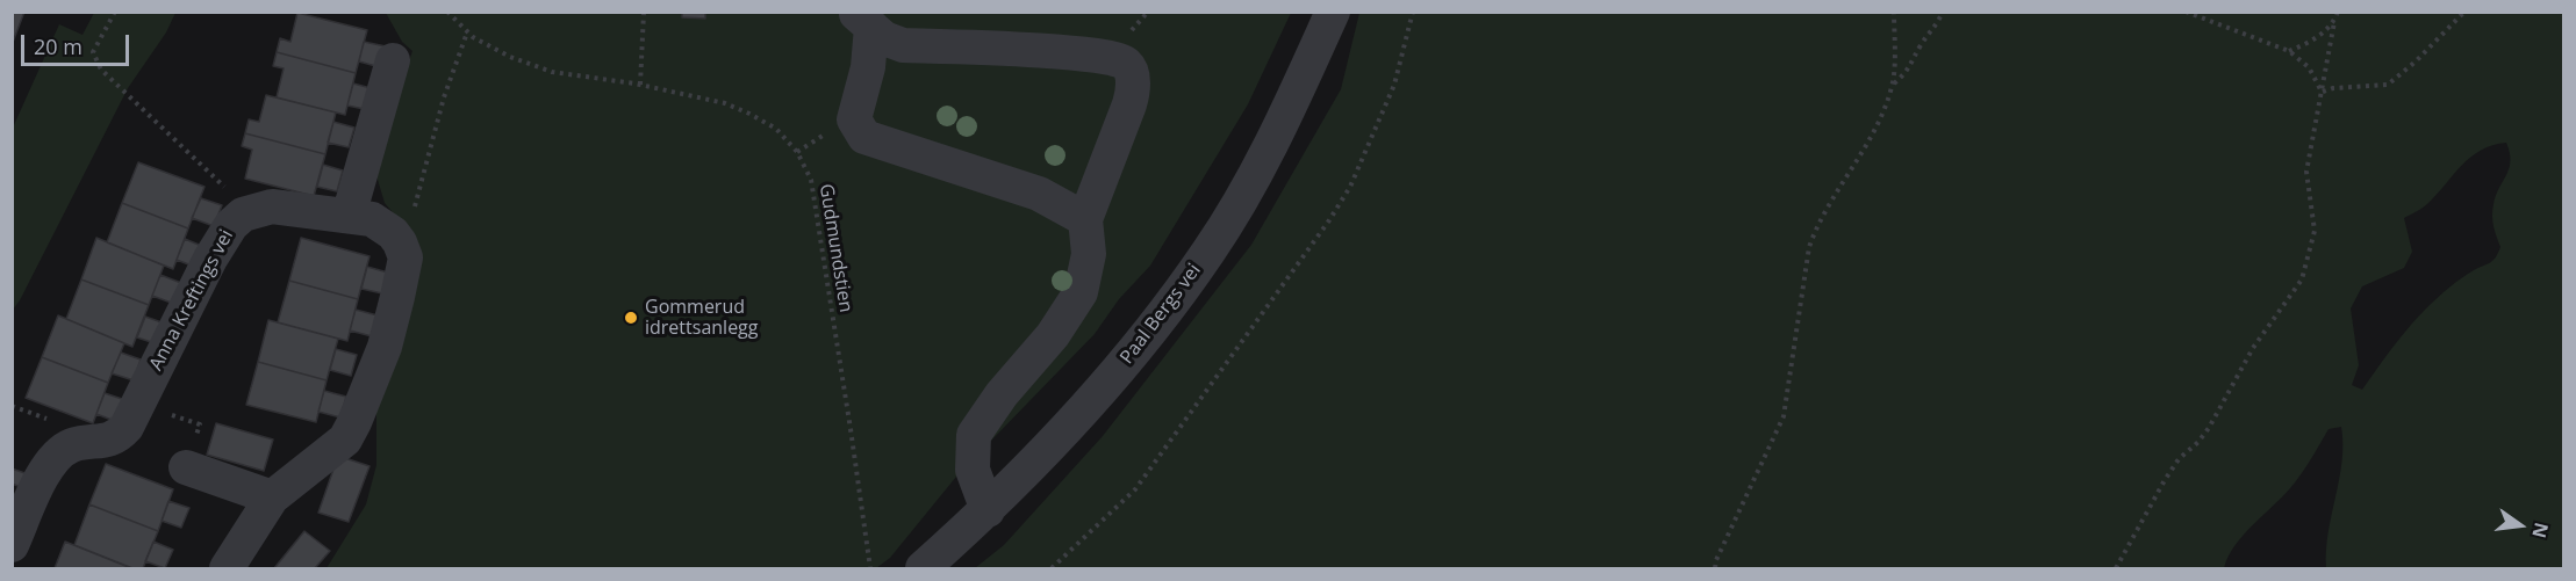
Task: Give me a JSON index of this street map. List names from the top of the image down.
{
  "streets": {
    "street": ["Anna Kreftings vei", "Paal Bergs vei"],
    "path": ["Gudmundstien"]
  },
  "places": ["Gommerud idrettsanlegg"],
  "scale_bar": "20 m",
  "north": "right"
}
